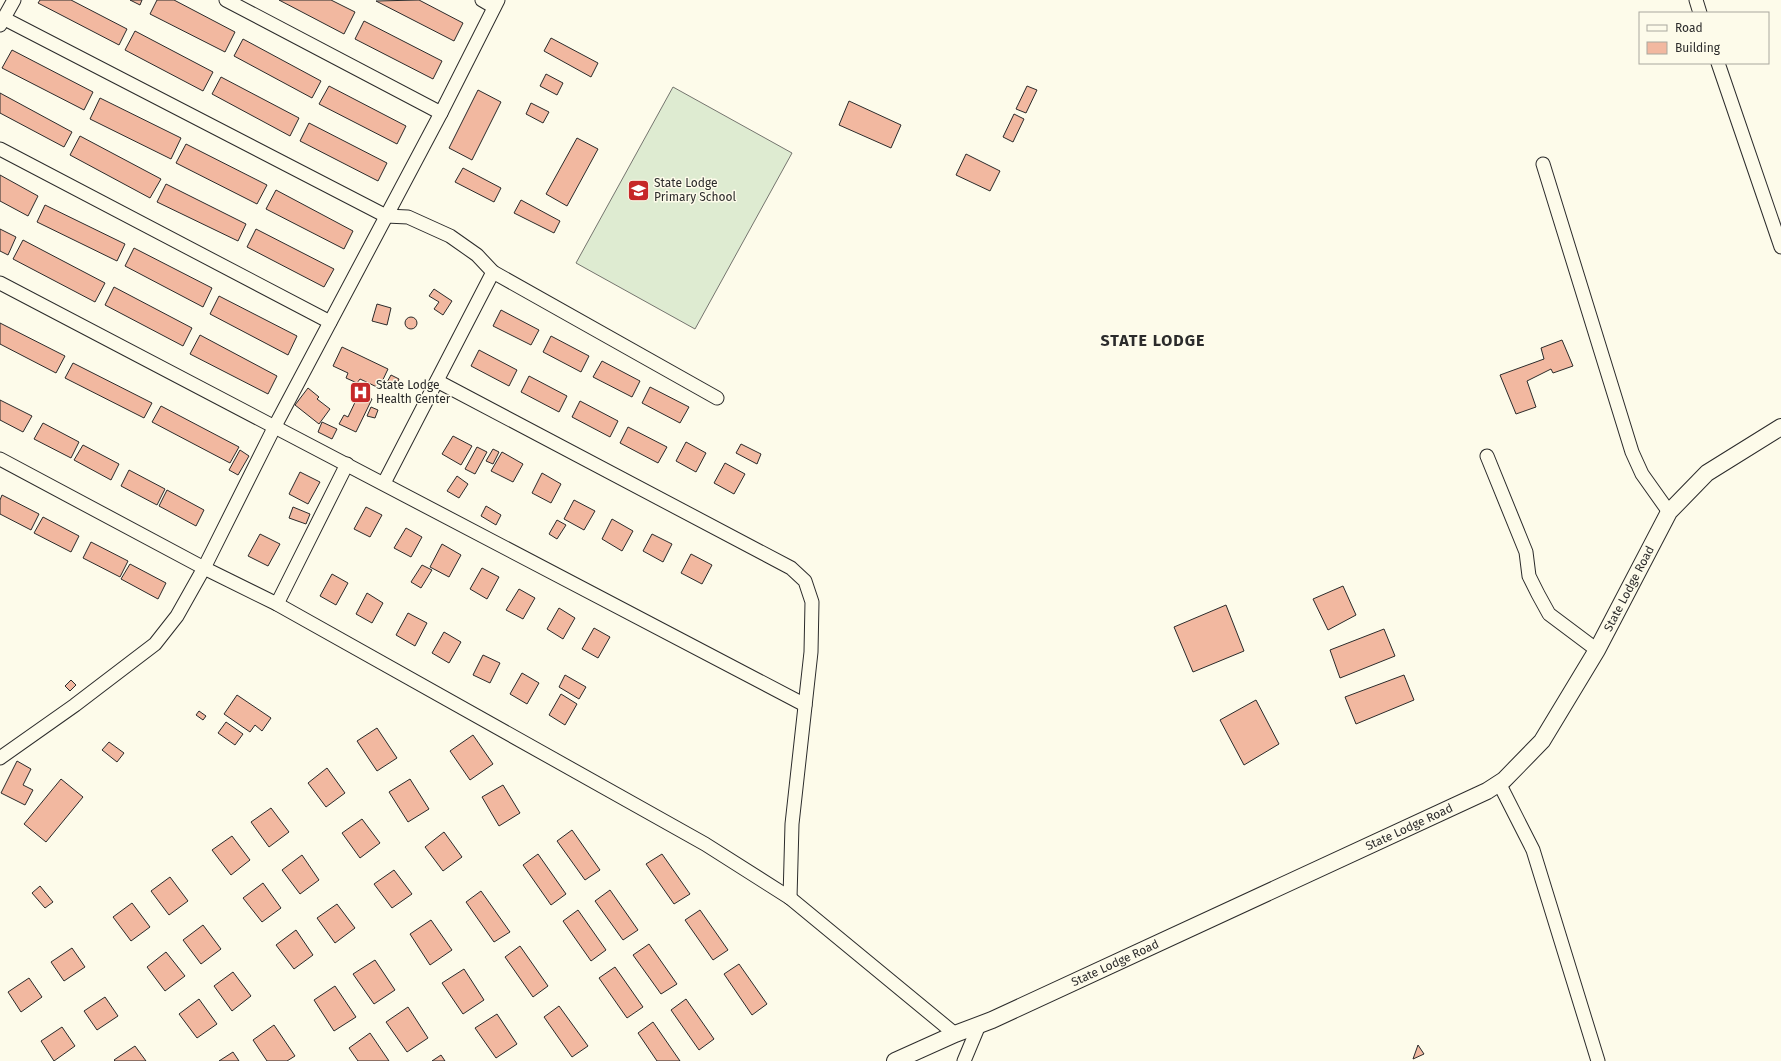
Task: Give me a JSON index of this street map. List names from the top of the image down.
{
  "streets": {
    "street": ["State Lodge Road"]
  },
  "districts": ["STATE LODGE"],
  "places": {
    "school or university": ["State Lodge Primary School"],
    "hospital": ["State Lodge Health Center"]
  },
  "legend": ["Road", "Building"]
}
